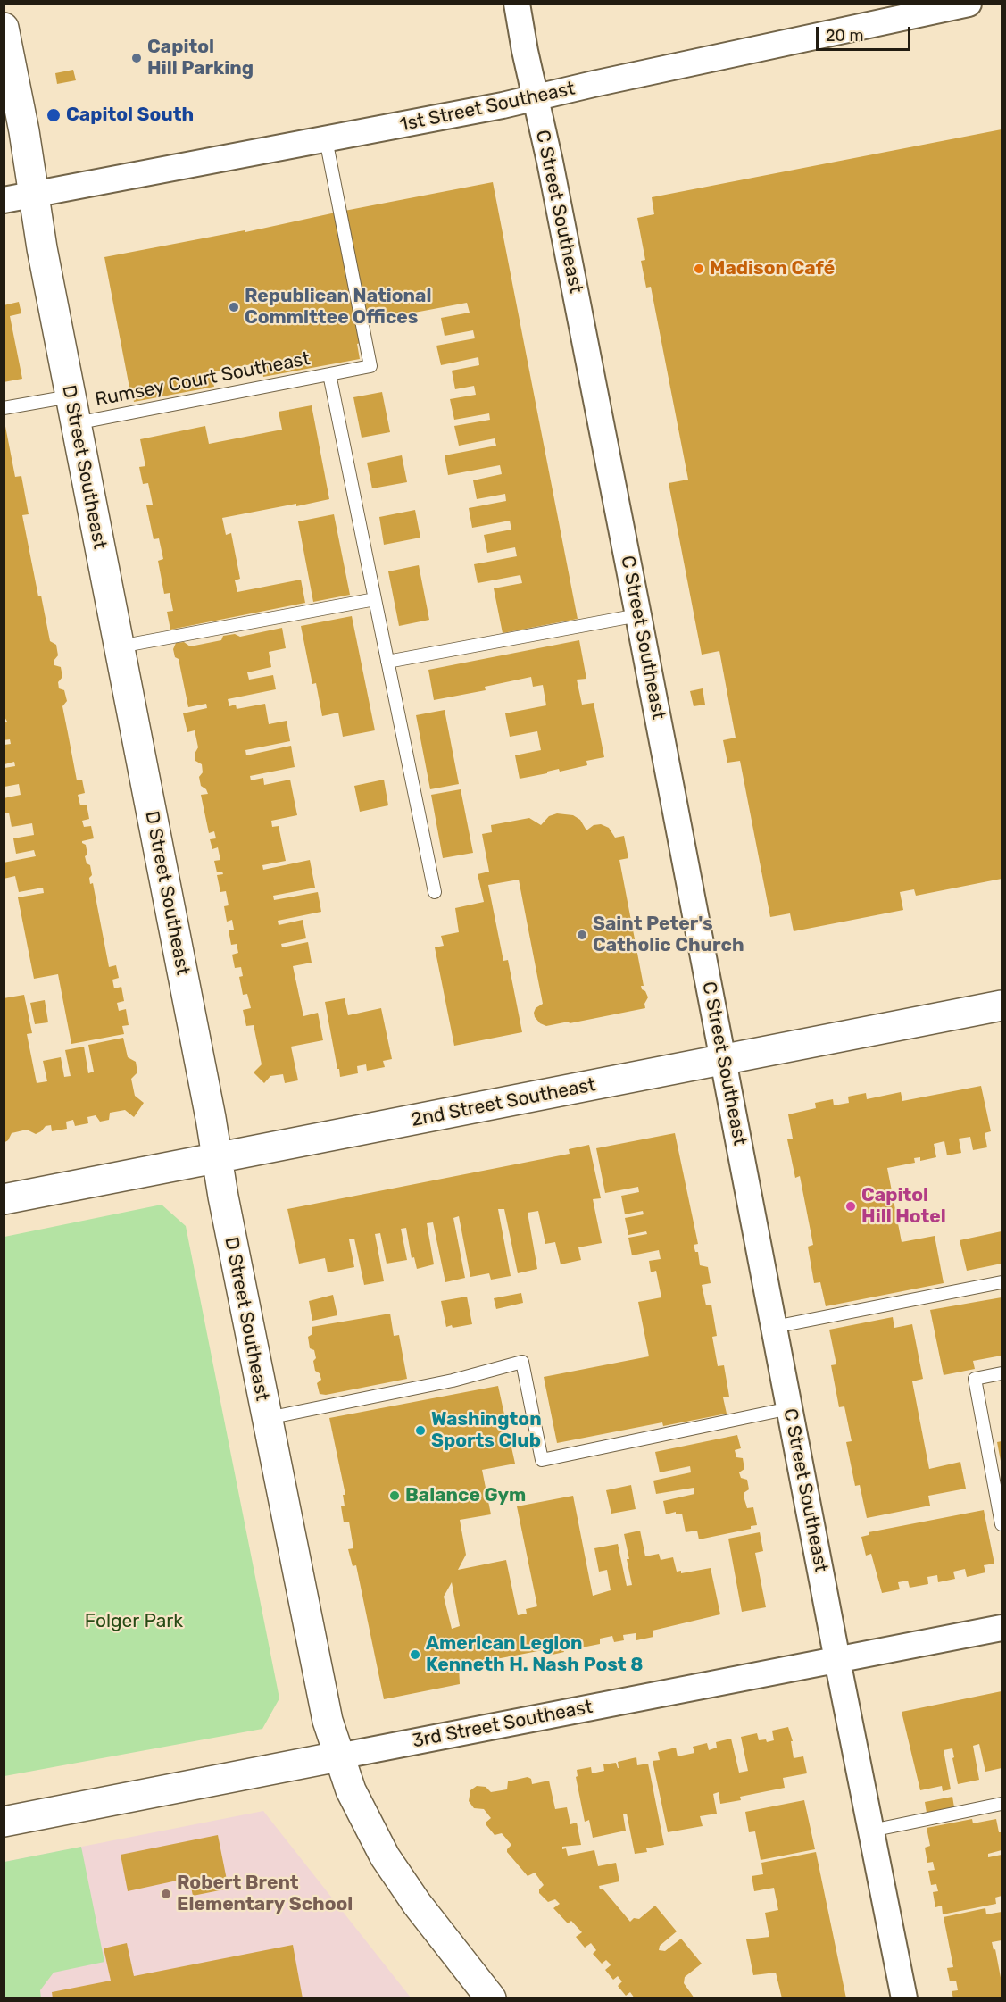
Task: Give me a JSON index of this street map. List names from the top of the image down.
{
  "streets": {
    "street": [
      "1st Street Southeast",
      "C Street Southeast",
      "D Street Southeast",
      "2nd Street Southeast",
      "3rd Street Southeast"
    ],
    "lane": ["Rumsey Court Southeast"]
  },
  "crossings": [
    ["1st Street Southeast", "C Street Southeast"],
    ["1st Street Southeast", "D Street Southeast"],
    ["C Street Southeast", "2nd Street Southeast"],
    ["C Street Southeast", "3rd Street Southeast"],
    ["Rumsey Court Southeast", "D Street Southeast"],
    ["D Street Southeast", "2nd Street Southeast"],
    ["D Street Southeast", "3rd Street Southeast"]
  ],
  "parks": ["Folger Park"],
  "places": [
    "Capitol Hill Parking",
    "Capitol South",
    "Madison Café",
    "Republican National Committee Offices",
    "Saint Peter's Catholic Church",
    "Capitol Hill Hotel",
    "Washington Sports Club",
    "Balance Gym",
    "American Legion Kenneth H. Nash Post 8",
    "Robert Brent Elementary School"
  ],
  "scale_bar": "20 m"
}
